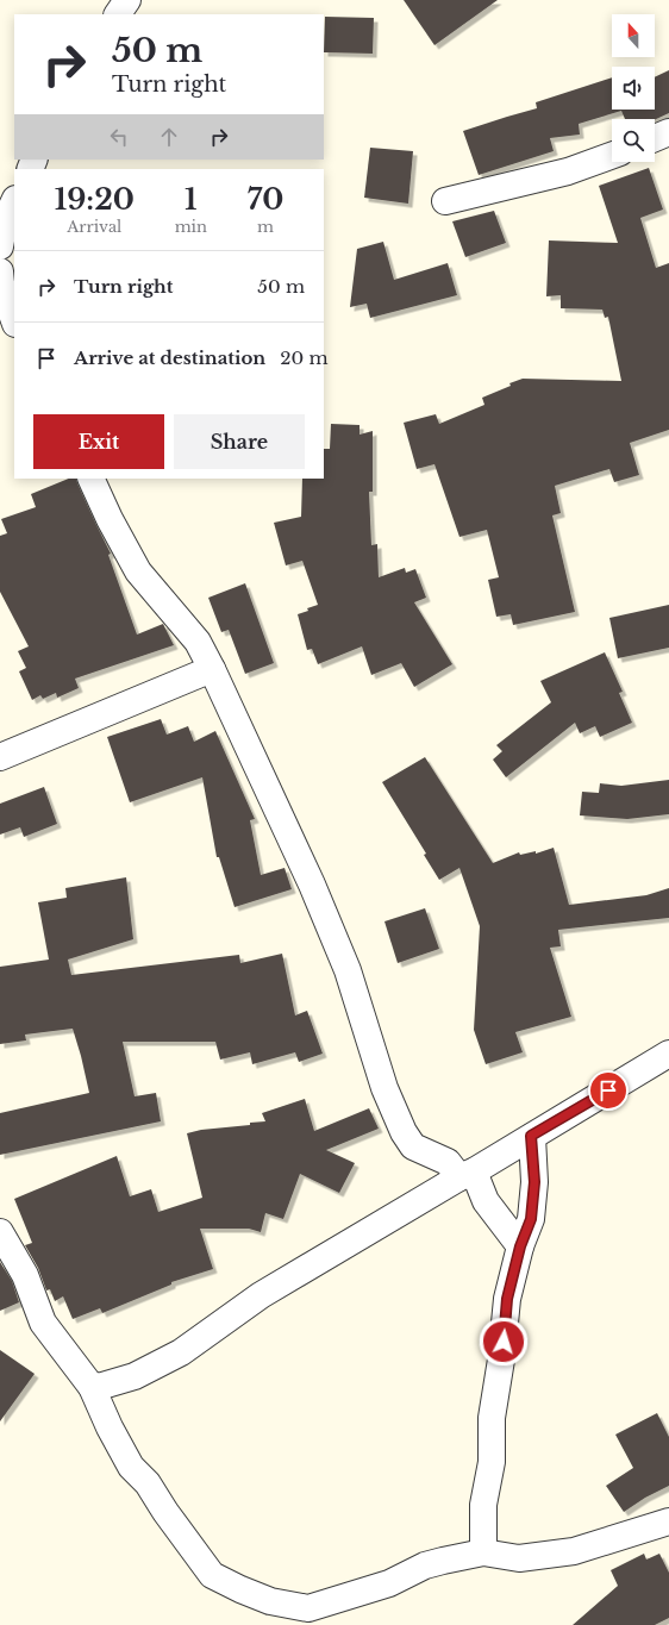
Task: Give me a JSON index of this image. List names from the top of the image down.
{
  "north": "top",
  "page": {
    "turn": ["50 m", "Turn right"],
    "eta": [
      "19:20",
      "Arrival",
      "1",
      "min",
      "70",
      "m"
    ],
    "list": [
      {
        "name": "Turn right",
        "value": "50 m"
      },
      {
        "name": "Arrive at destination",
        "value": "20 m"
      }
    ],
    "buttons": ["Exit", "Share"]
  }
}
